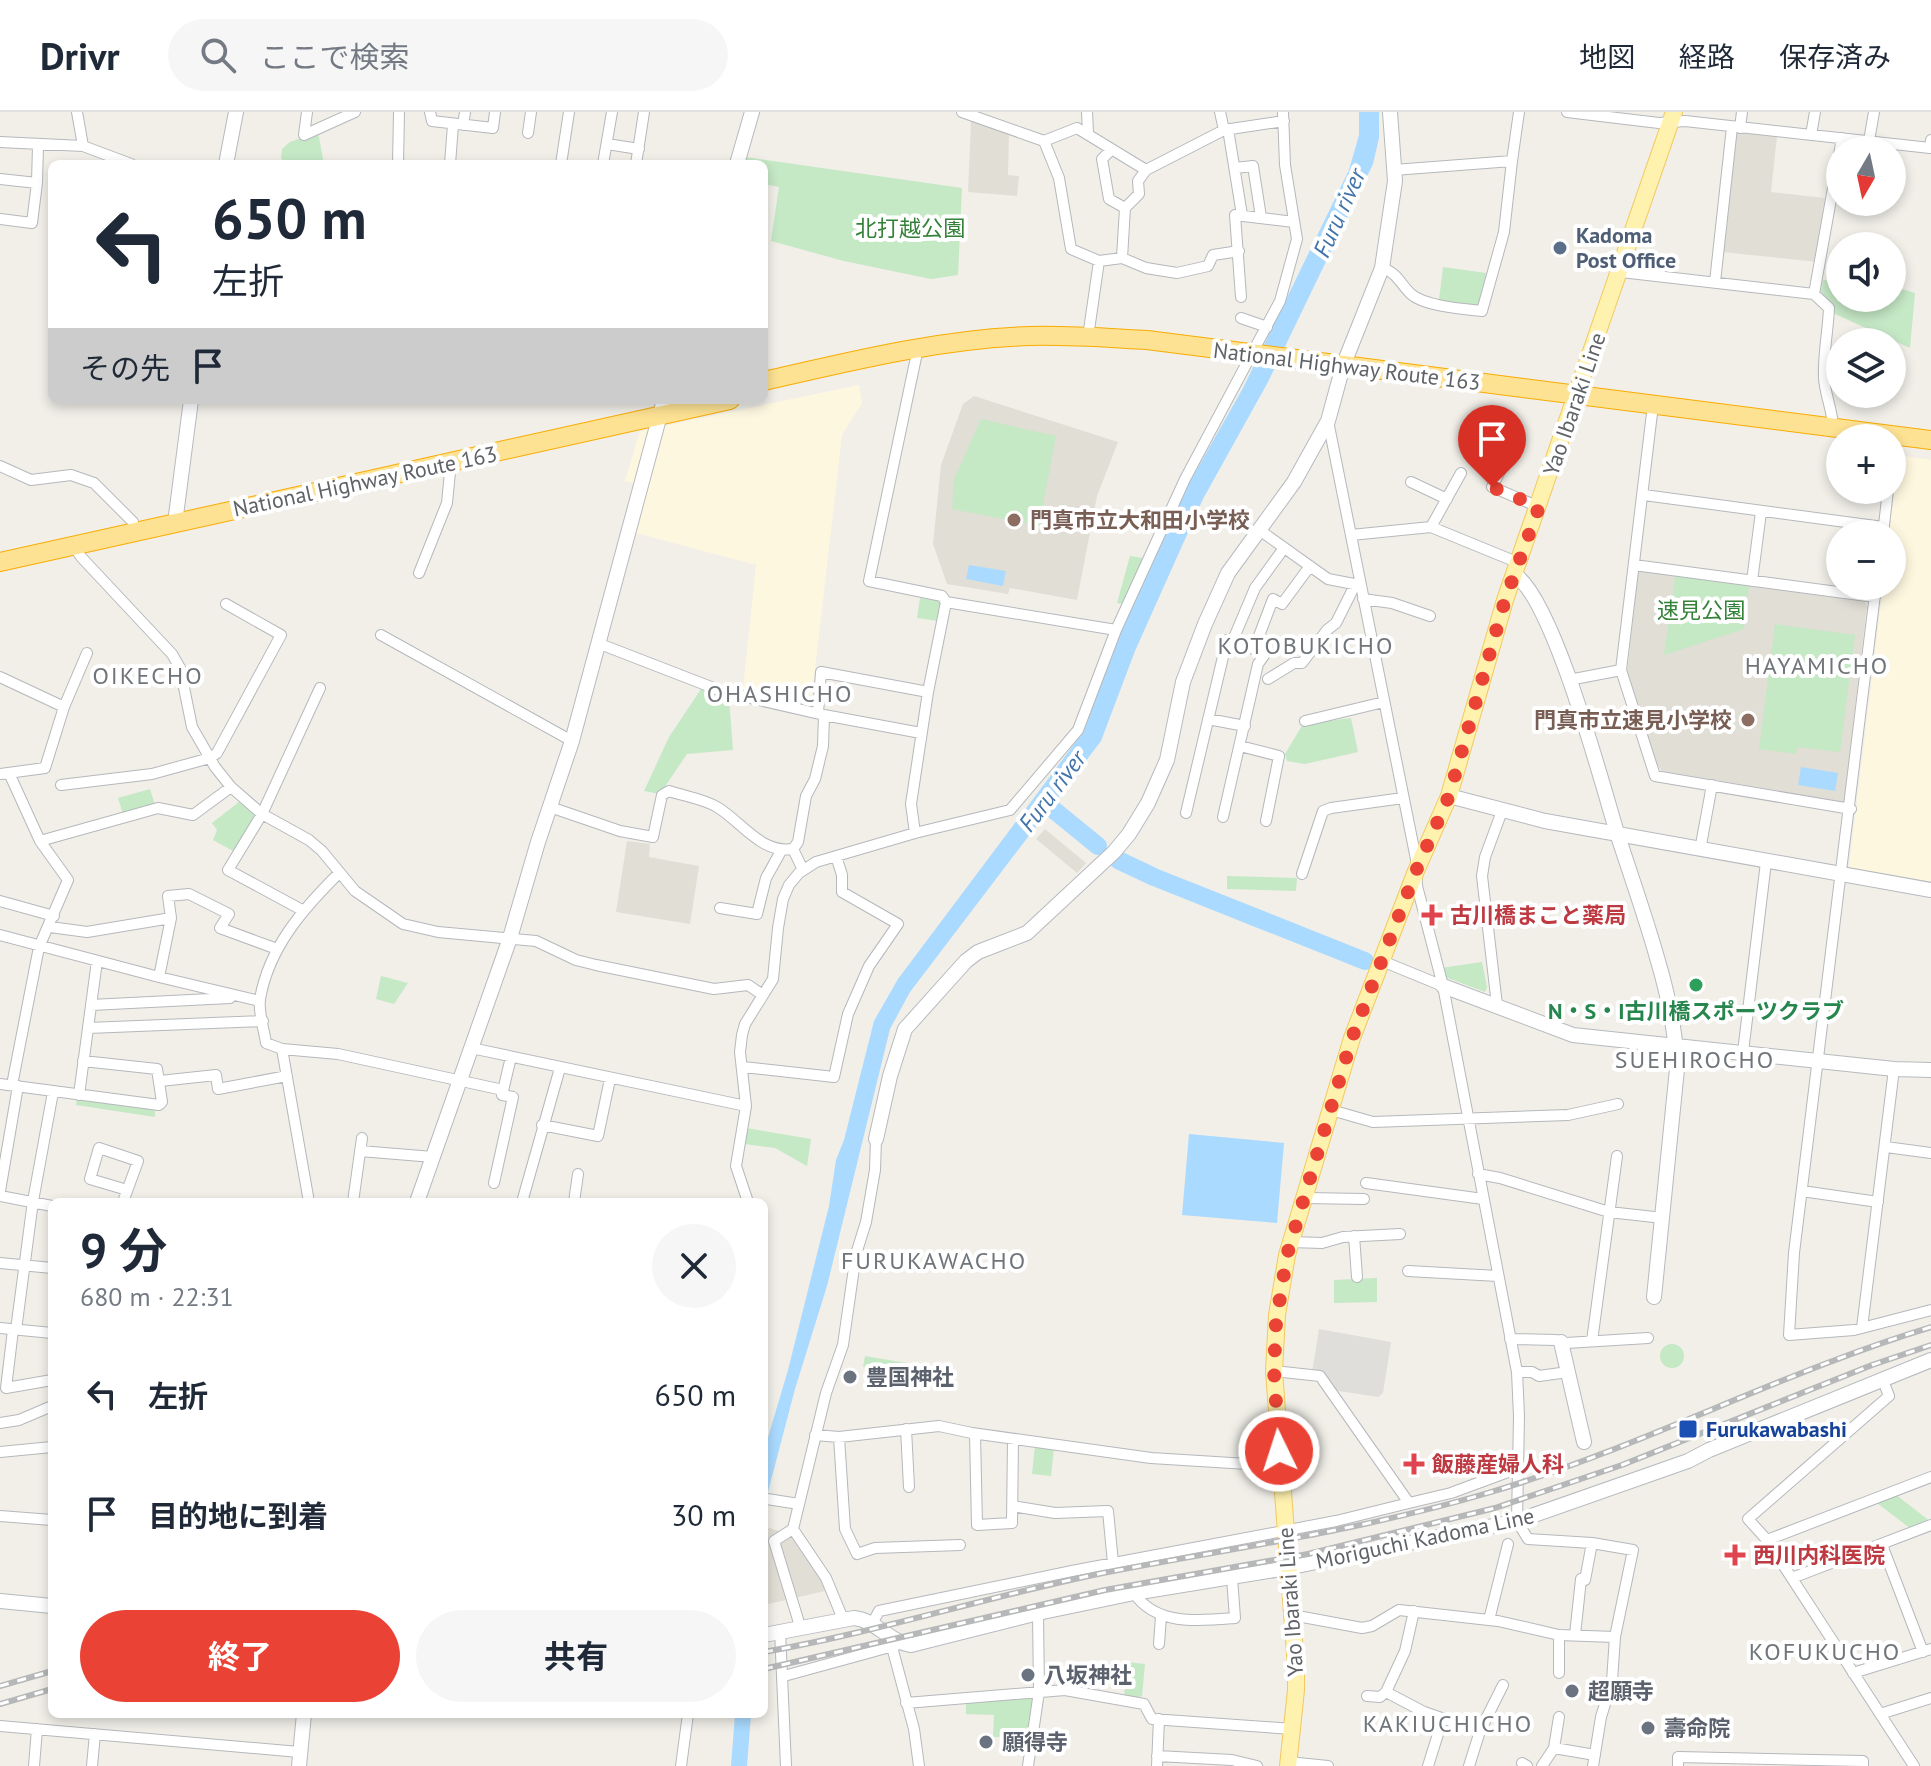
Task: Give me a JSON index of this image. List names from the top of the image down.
{
  "streets": {
    "highway": ["National Highway Route 163"],
    "main road": ["Yao Ibaraki Line"],
    "street": ["Moriguchi Kadoma Line"]
  },
  "crossings": [
    ["National Highway Route 163", "Yao Ibaraki Line"],
    ["Yao Ibaraki Line", "Moriguchi Kadoma Line"]
  ],
  "districts": [
    "KOTOBUKICHO",
    "HAYAMICHO",
    "OIKECHO",
    "OHASHICHO",
    "SUEHIROCHO",
    "FURUKAWACHO",
    "KOFUKUCHO",
    "KAKIUCHICHO"
  ],
  "water": ["Furu river"],
  "parks": ["北打越公園", "速見公園"],
  "places": {
    "other": [
      "Kadoma Post Office",
      "門真市立大和田小学校",
      "門真市立速見小学校",
      "N・S・I古川橋スポーツクラブ",
      "豊国神社",
      "八坂神社",
      "超願寺",
      "壽命院",
      "願得寺"
    ],
    "health": ["古川橋まこと薬局", "飯藤産婦人科", "西川内科医院"],
    "transit": ["Furukawabashi"]
  },
  "north": "bottom",
  "page": {
    "header": "Drivr",
    "search": "ここで検索",
    "nav": ["地図", "経路", "保存済み"],
    "map_buttons": ["+", "−"],
    "turn": ["650 m", "左折"],
    "then": "その先",
    "heading": ["9 分", "680 m · 22:31"],
    "list": [
      {
        "name": "左折",
        "value": "650 m"
      },
      {
        "name": "目的地に到着",
        "value": "30 m"
      }
    ],
    "buttons": ["終了", "共有"]
  }
}
